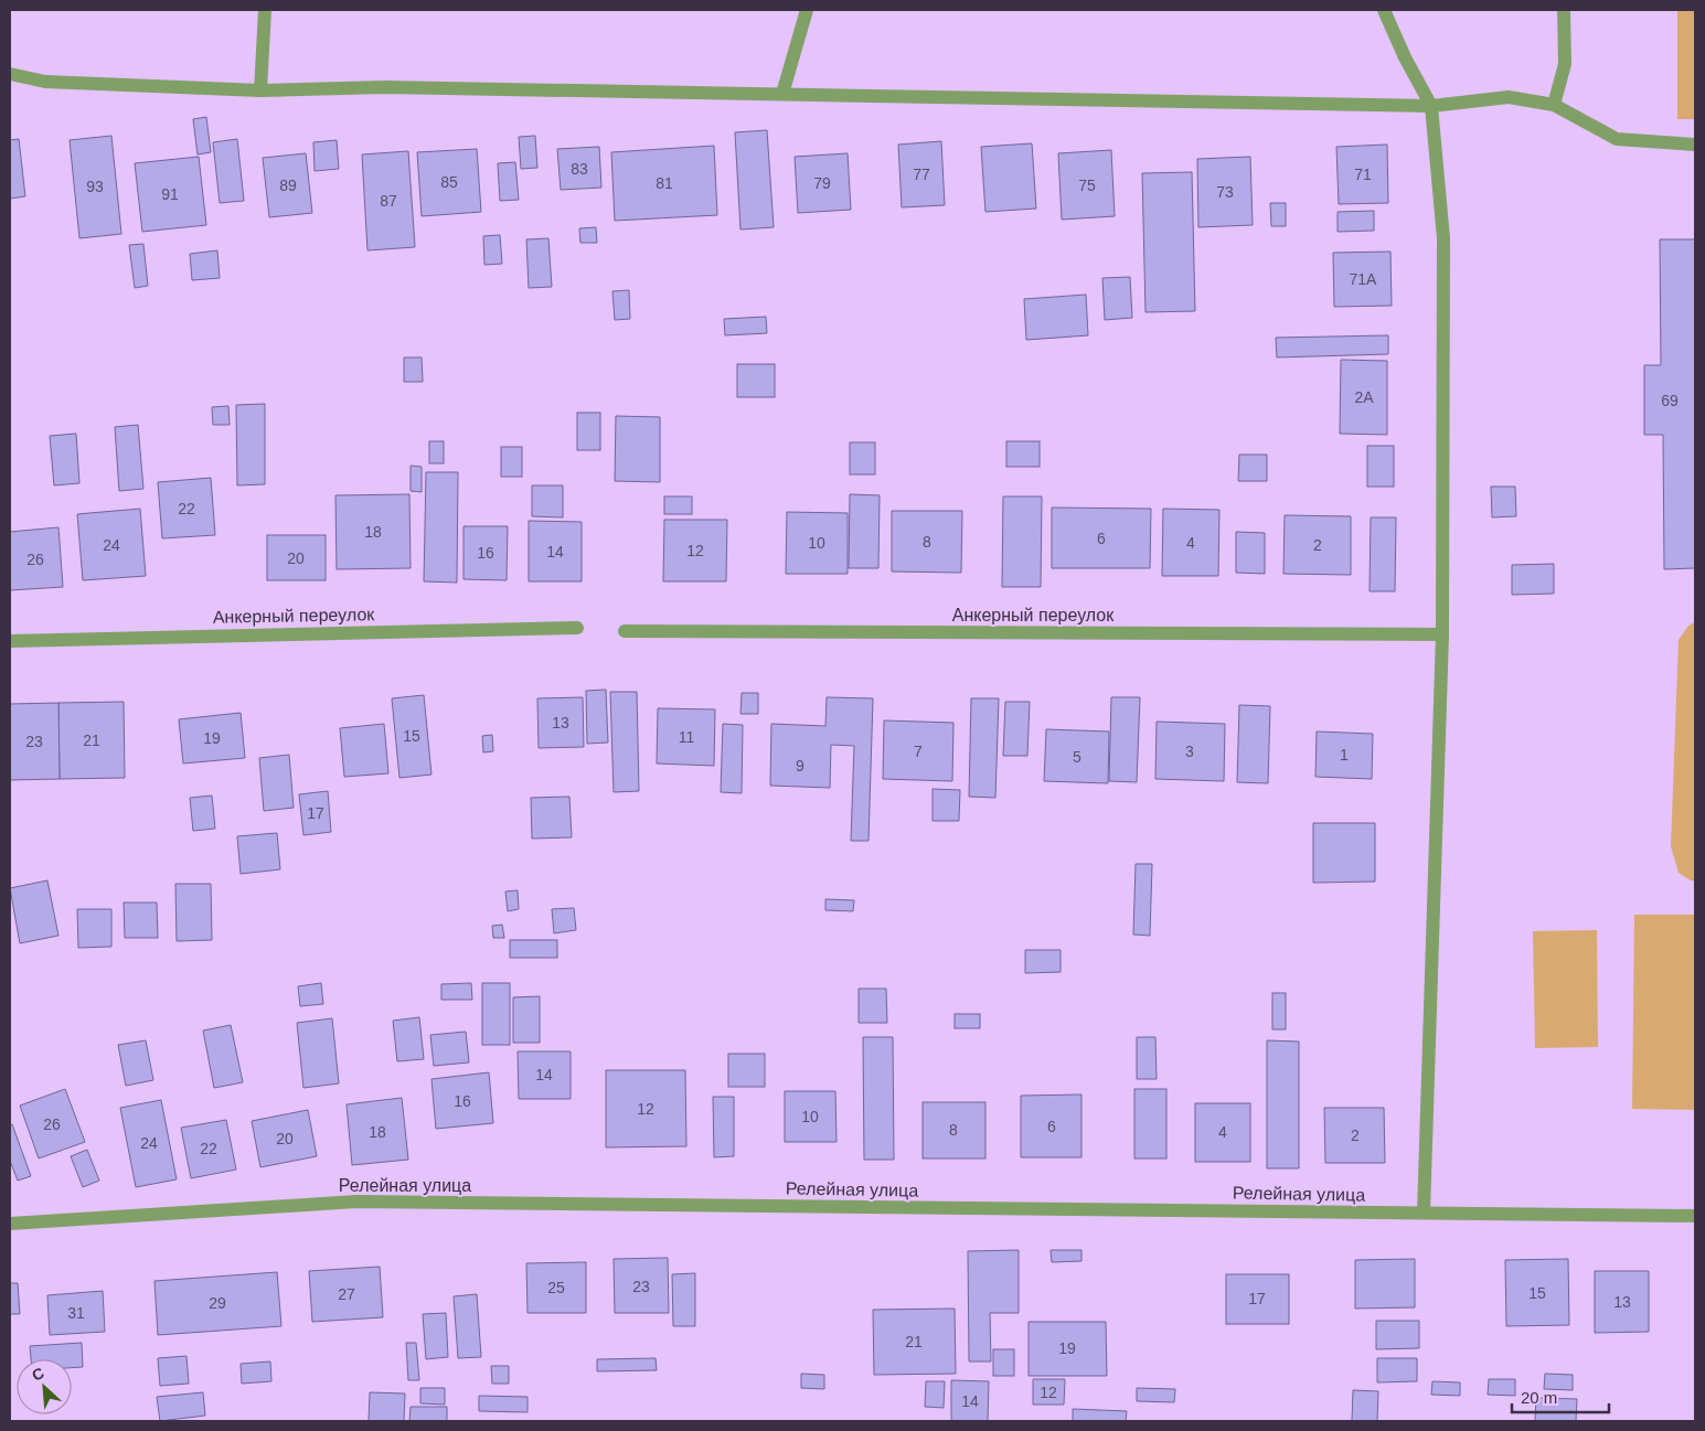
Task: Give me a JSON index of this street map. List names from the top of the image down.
{
  "streets": {
    "street": ["Анкерный переулок", "Релейная улица"]
  },
  "house_numbers": [
    "83",
    "77",
    "71",
    "85",
    "81",
    "79",
    "89",
    "75",
    "93",
    "73",
    "91",
    "87",
    "71А",
    "2А",
    "69",
    "22",
    "18",
    "6",
    "8",
    "10",
    "4",
    "24",
    "2",
    "12",
    "14",
    "16",
    "20",
    "26",
    "13",
    "15",
    "11",
    "19",
    "21",
    "23",
    "7",
    "3",
    "1",
    "5",
    "9",
    "17",
    "14",
    "16",
    "12",
    "10",
    "26",
    "6",
    "8",
    "18",
    "4",
    "2",
    "20",
    "24",
    "22",
    "23",
    "25",
    "15",
    "27",
    "17",
    "13",
    "29",
    "31",
    "21",
    "19",
    "12",
    "14"
  ],
  "scale_bar": "20 m",
  "north": "top left"
}
